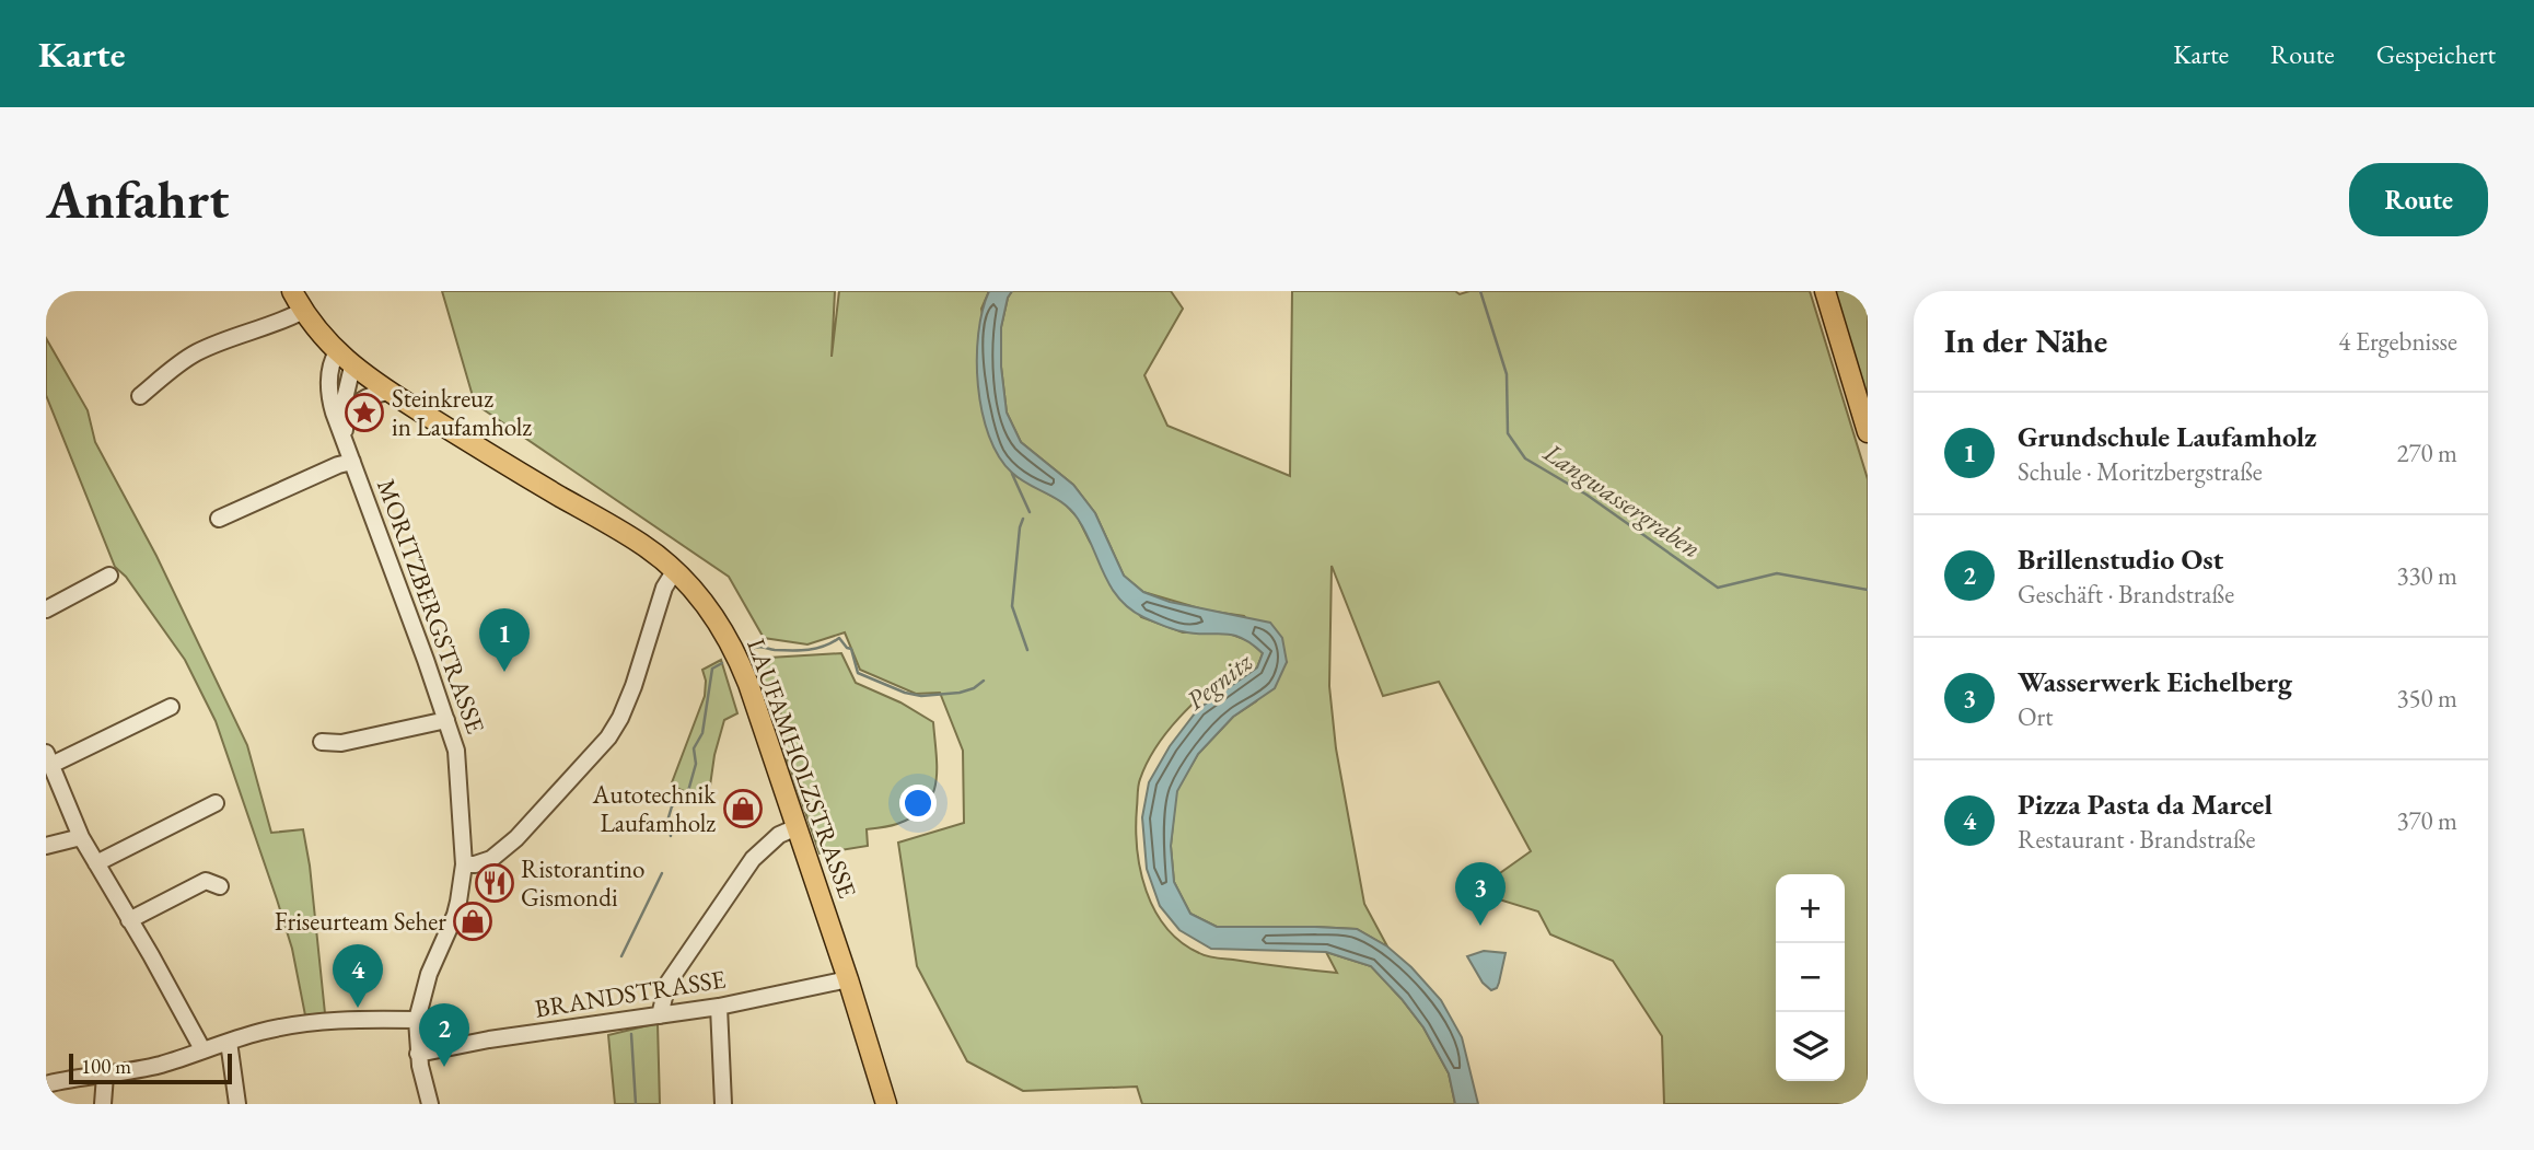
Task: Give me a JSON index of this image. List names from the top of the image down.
{
  "streets": {
    "main road": ["LAUFAMHOLZSTRASSE"],
    "street": ["MORITZBERGSTRASSE", "BRANDSTRASSE"]
  },
  "crossings": [
    ["MORITZBERGSTRASSE", "LAUFAMHOLZSTRASSE"],
    ["MORITZBERGSTRASSE", "BRANDSTRASSE"],
    ["LAUFAMHOLZSTRASSE", "BRANDSTRASSE"]
  ],
  "water": ["Langwassergraben", "Pegnitz"],
  "places": {
    "place": ["Steinkreuz in Laufamholz"],
    "shop": ["Autotechnik Laufamholz", "Friseurteam Seher"],
    "restaurant": ["Ristorantino Gismondi"]
  },
  "scale_bar": "100 m",
  "page": {
    "header": "Karte",
    "nav": ["Karte", "Route", "Gespeichert"],
    "buttons": "Route",
    "title": "Anfahrt",
    "heading": ["In der Nähe", "4 Ergebnisse"],
    "list": [
      {
        "mark": "1",
        "name": "Grundschule Laufamholz",
        "note": "Schule · Moritzbergstraße",
        "value": "270 m"
      },
      {
        "mark": "2",
        "name": "Brillenstudio Ost",
        "note": "Geschäft · Brandstraße",
        "value": "330 m"
      },
      {
        "mark": "3",
        "name": "Wasserwerk Eichelberg",
        "note": "Ort",
        "value": "350 m"
      },
      {
        "mark": "4",
        "name": "Pizza Pasta da Marcel",
        "note": "Restaurant · Brandstraße",
        "value": "370 m"
      }
    ],
    "pins": [
      "1",
      "3",
      "4",
      "2"
    ],
    "map_buttons": ["+", "−"],
    "scale": "100 m"
  }
}
